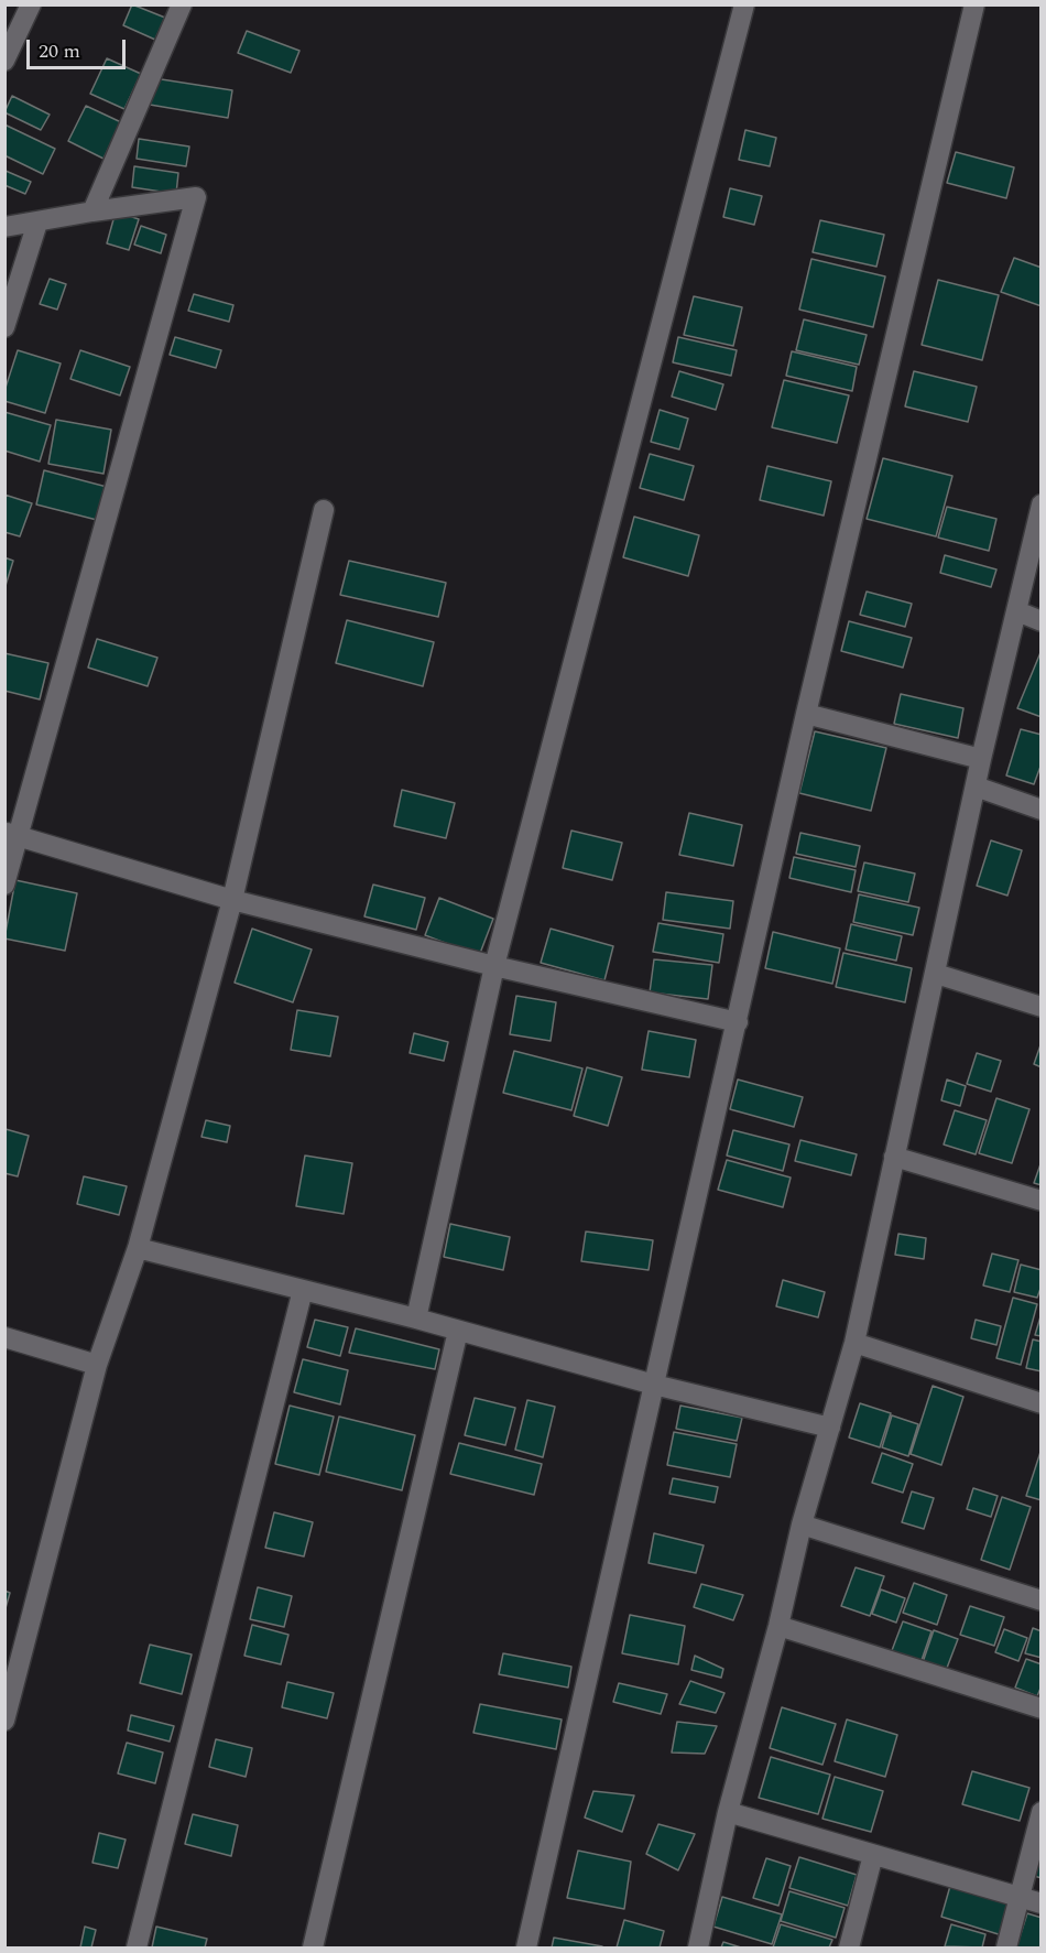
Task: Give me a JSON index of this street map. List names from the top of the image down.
{
  "scale_bar": "20 m"
}
